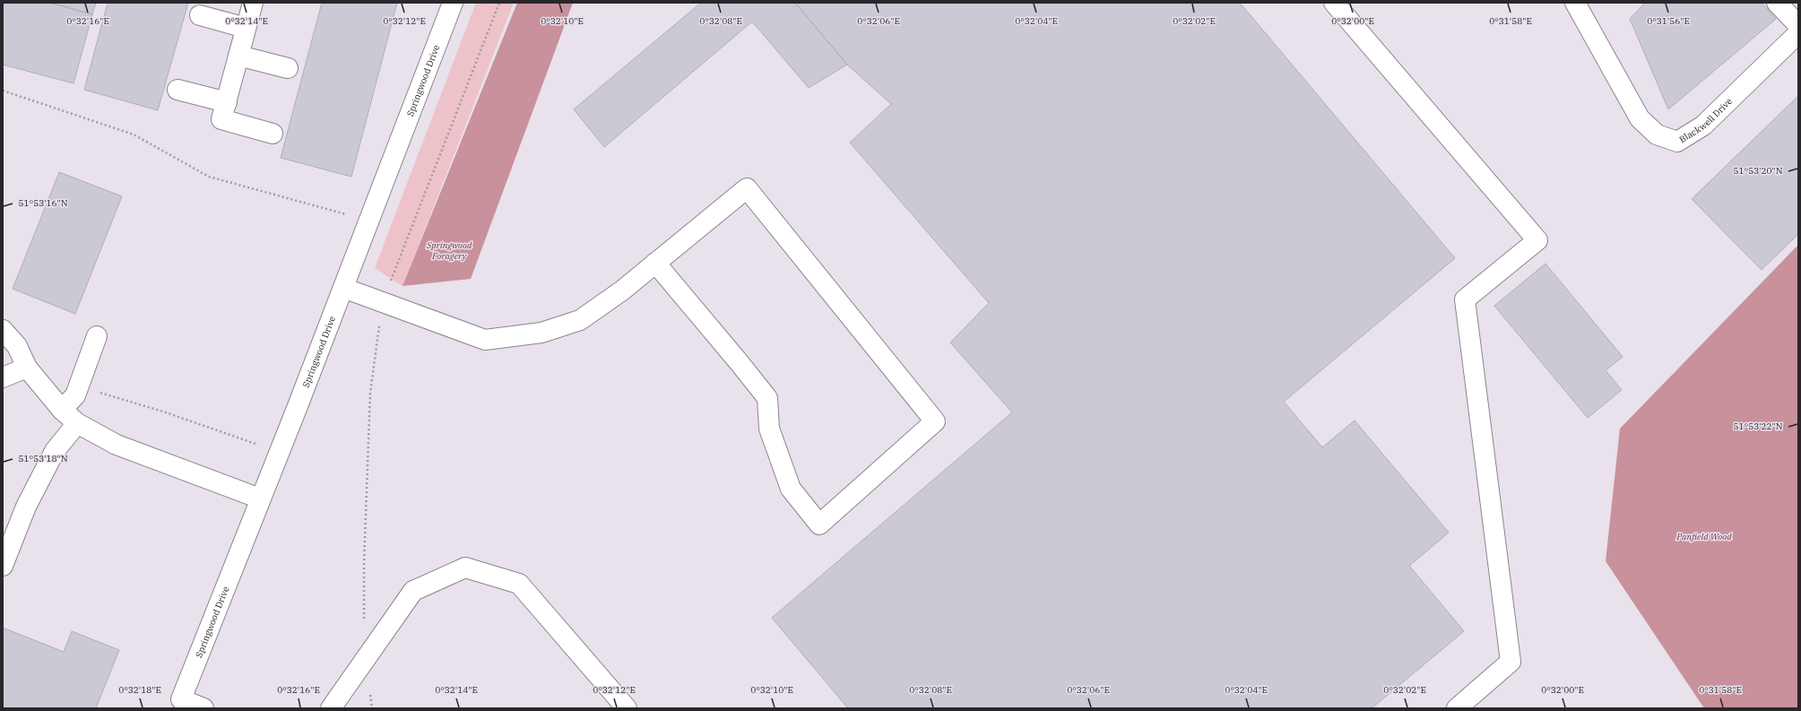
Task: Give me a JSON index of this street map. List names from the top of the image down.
{
  "streets": {
    "street": ["Springwood Drive", "Blackwell Drive"]
  },
  "parks": ["Springwood Foragery", "Panfield Wood"],
  "coordinates": [
    "0°32'16\"E",
    "0°32'14\"E",
    "0°32'12\"E",
    "0°32'10\"E",
    "0°32'08\"E",
    "0°32'06\"E",
    "0°32'04\"E",
    "0°32'02\"E",
    "0°32'00\"E",
    "0°31'58\"E",
    "0°31'56\"E",
    "51°53'20\"N",
    "51°53'16\"N",
    "51°53'22\"N",
    "51°53'18\"N",
    "0°32'18\"E"
  ]
}
